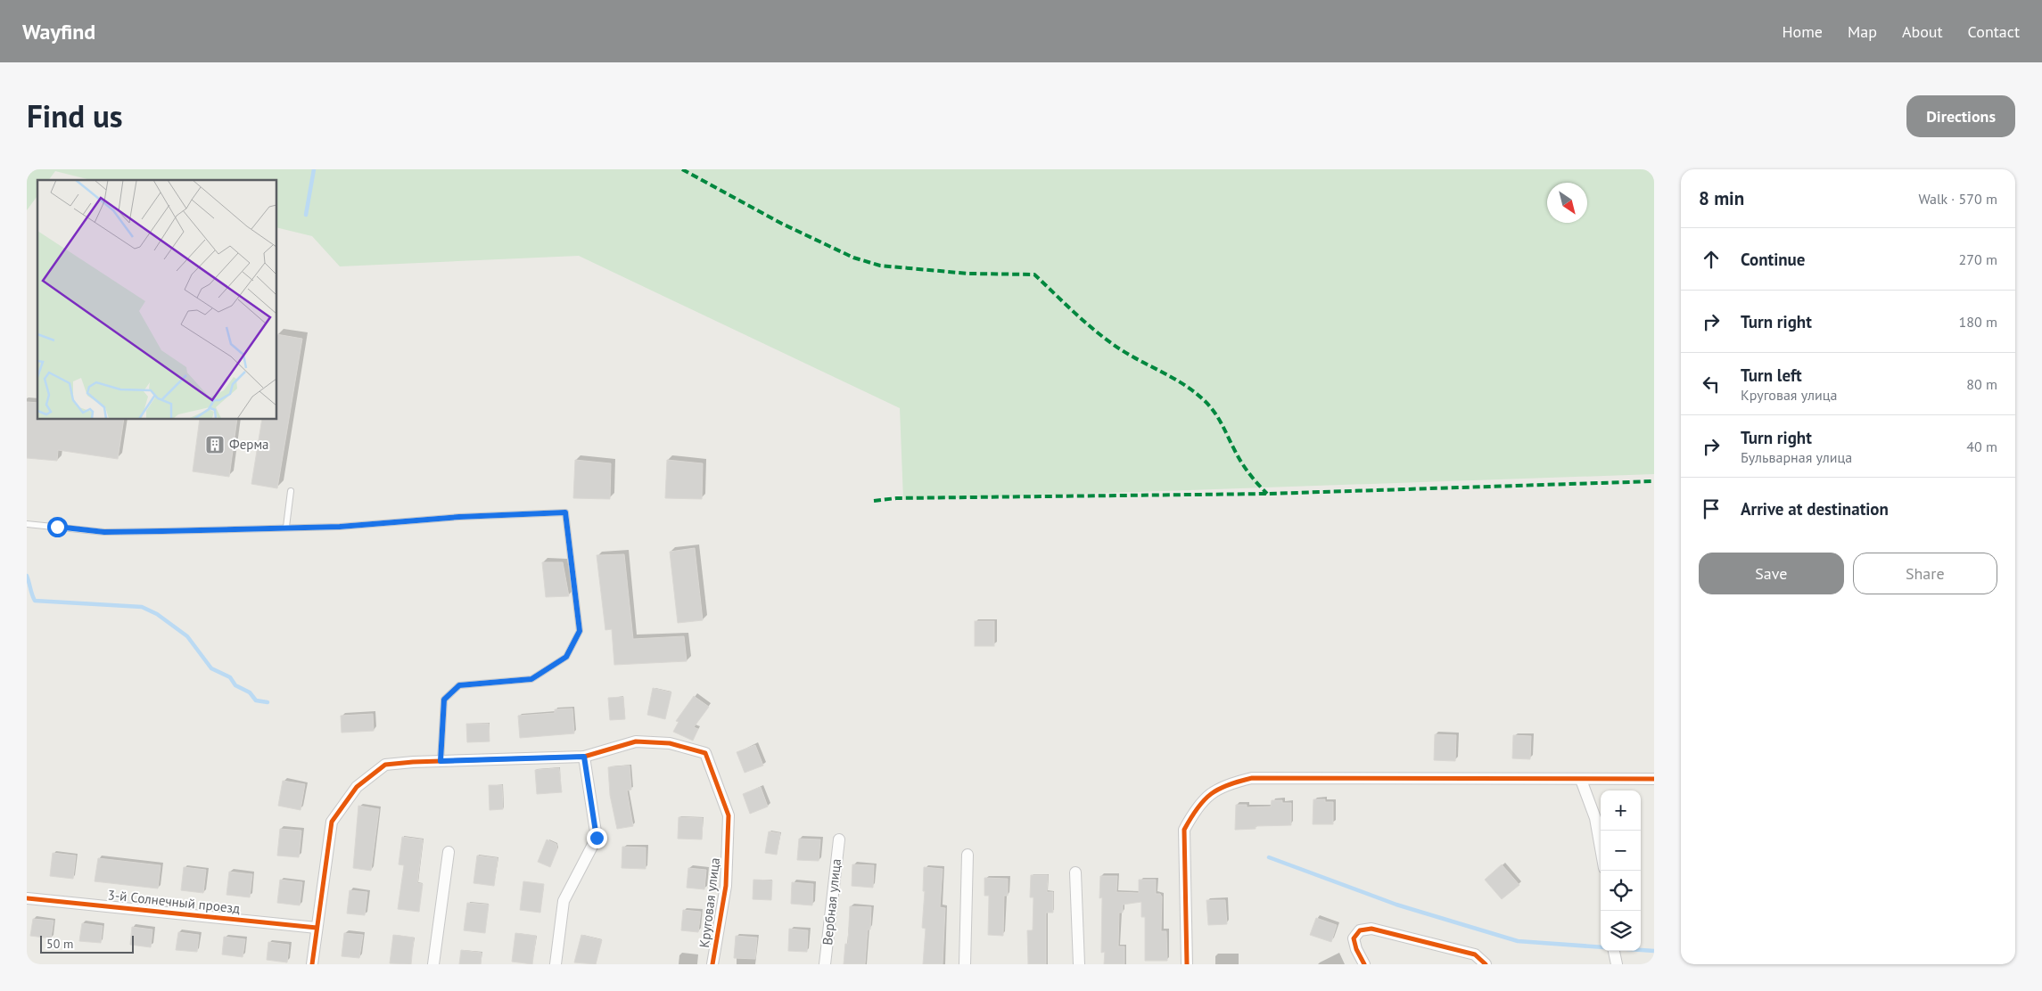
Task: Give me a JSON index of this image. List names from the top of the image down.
{
  "streets": {
    "street": ["3-й Солнечный проезд", "Вербная улица", "Круговая улица"]
  },
  "crossings": [
    ["3-й Солнечный проезд", "Круговая улица"]
  ],
  "places": {
    "building": ["Ферма"]
  },
  "scale_bar": "50 m",
  "north": "bottom right",
  "page": {
    "header": "Wayfind",
    "nav": [
      "Home",
      "Map",
      "About",
      "Contact"
    ],
    "title": "Find us",
    "buttons": [
      "Directions",
      ["Save", "Share"]
    ],
    "heading": ["8 min", "Walk · 570 m"],
    "list": [
      ["Continue", "270 m"],
      ["Turn right", "180 m"],
      ["Turn left", "Круговая улица", "80 m"],
      ["Turn right", "Бульварная улица", "40 m"],
      "Arrive at destination"
    ],
    "map_buttons": ["+", "−"],
    "scale": "50 m"
  }
}
